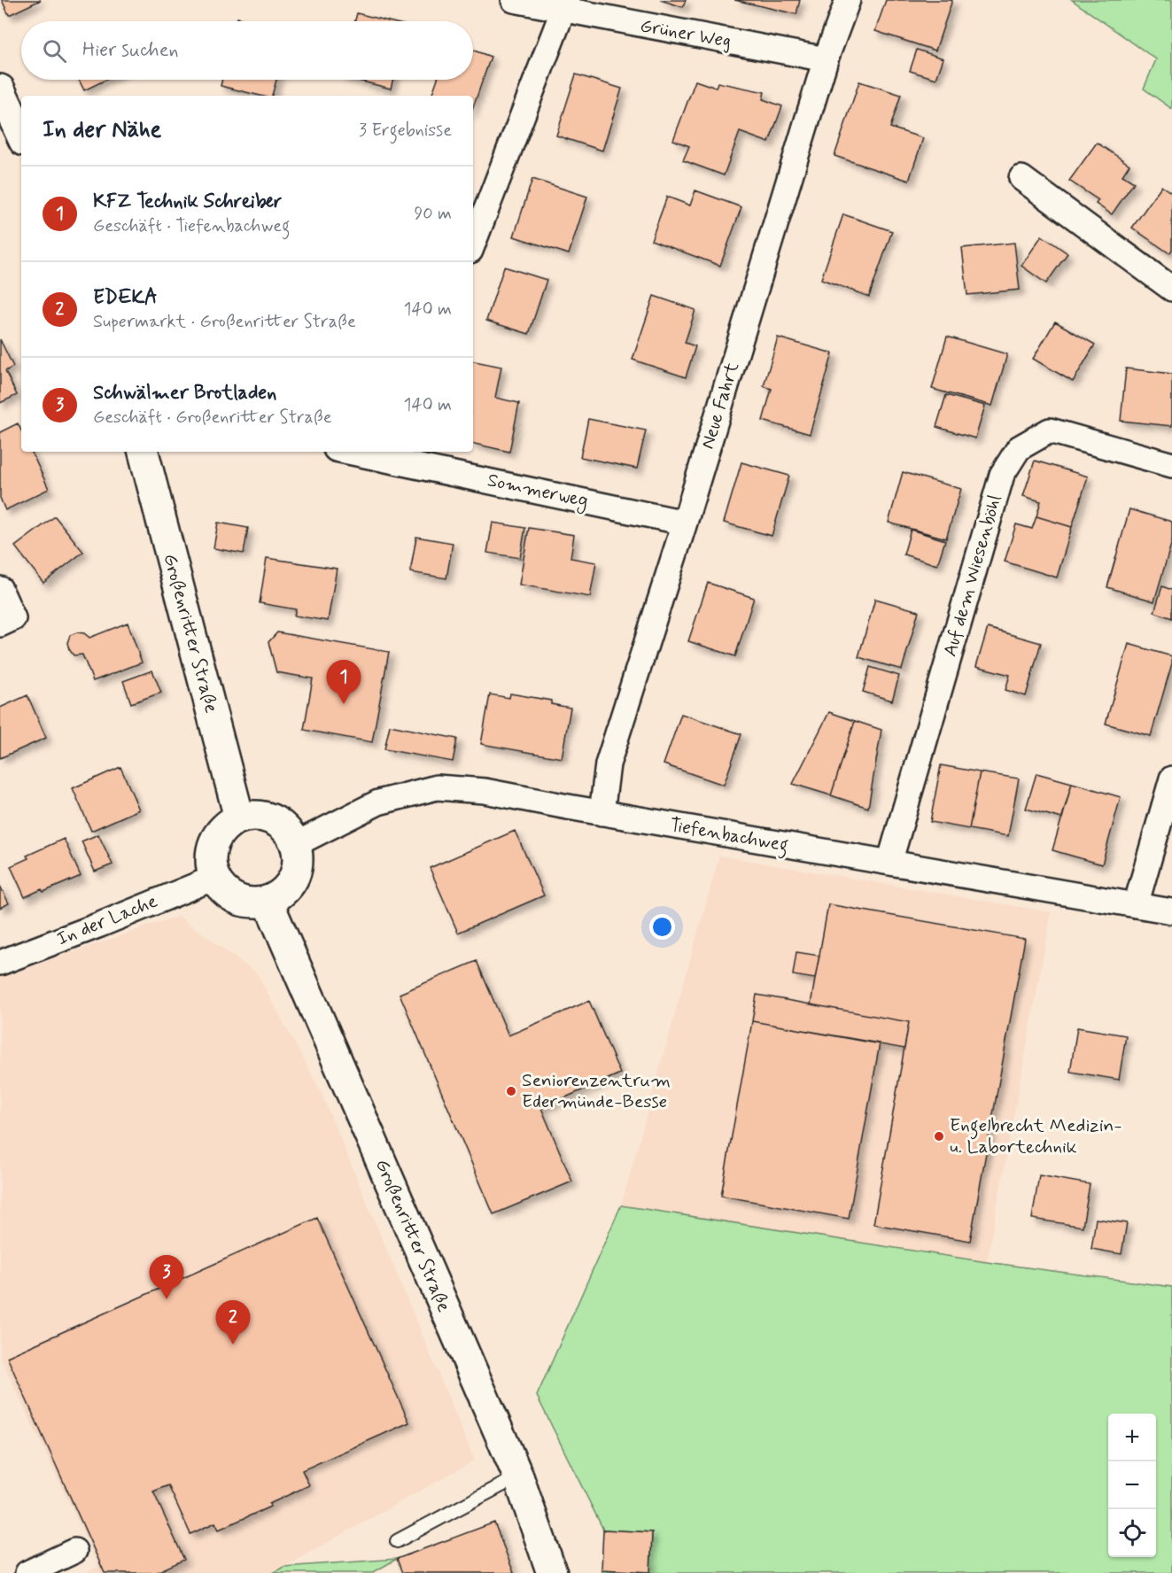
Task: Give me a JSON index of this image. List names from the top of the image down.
{
  "streets": {
    "main road": ["Großenritter Straße"],
    "street": [
      "Grüner Weg",
      "Neue Fahrt",
      "Sommerweg",
      "Auf dem Wiesenböhl",
      "Tiefenbachweg",
      "In der Lache"
    ]
  },
  "crossings": [
    ["Grüner Weg", "Neue Fahrt"],
    ["Neue Fahrt", "Sommerweg"],
    ["Neue Fahrt", "Tiefenbachweg"],
    ["Auf dem Wiesenböhl", "Tiefenbachweg"],
    ["Großenritter Straße", "Tiefenbachweg"],
    ["Großenritter Straße", "In der Lache"],
    ["Tiefenbachweg", "In der Lache"]
  ],
  "places": ["Seniorenzentrum Edermünde-Besse", "Engelbrecht Medizin- u. Labortechnik"],
  "page": {
    "search": "Hier suchen",
    "heading": ["In der Nähe", "3 Ergebnisse"],
    "list": [
      {
        "mark": "1",
        "name": "KFZ Technik Schreiber",
        "note": "Geschäft · Tiefenbachweg",
        "value": "90 m"
      },
      {
        "mark": "2",
        "name": "EDEKA",
        "note": "Supermarkt · Großenritter Straße",
        "value": "140 m"
      },
      {
        "mark": "3",
        "name": "Schwälmer Brotladen",
        "note": "Geschäft · Großenritter Straße",
        "value": "140 m"
      }
    ],
    "pins": ["1", "3", "2"],
    "map_buttons": ["+", "−"]
  }
}
